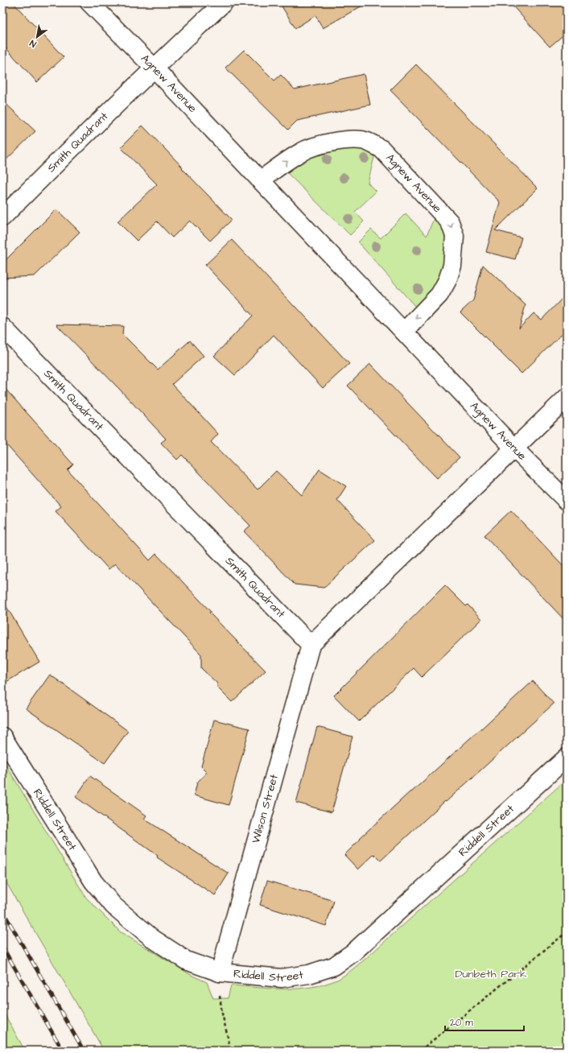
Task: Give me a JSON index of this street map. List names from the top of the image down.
{
  "streets": {
    "street": [
      "Agnew Avenue",
      "Smith Quadrant",
      "Wilson Street",
      "Riddell Street"
    ]
  },
  "crossings": [
    ["Agnew Avenue", "Smith Quadrant"],
    ["Smith Quadrant", "Wilson Street"],
    ["Wilson Street", "Riddell Street"]
  ],
  "parks": ["Dunbeth Park"],
  "scale_bar": "20 m",
  "north": "bottom left"
}
